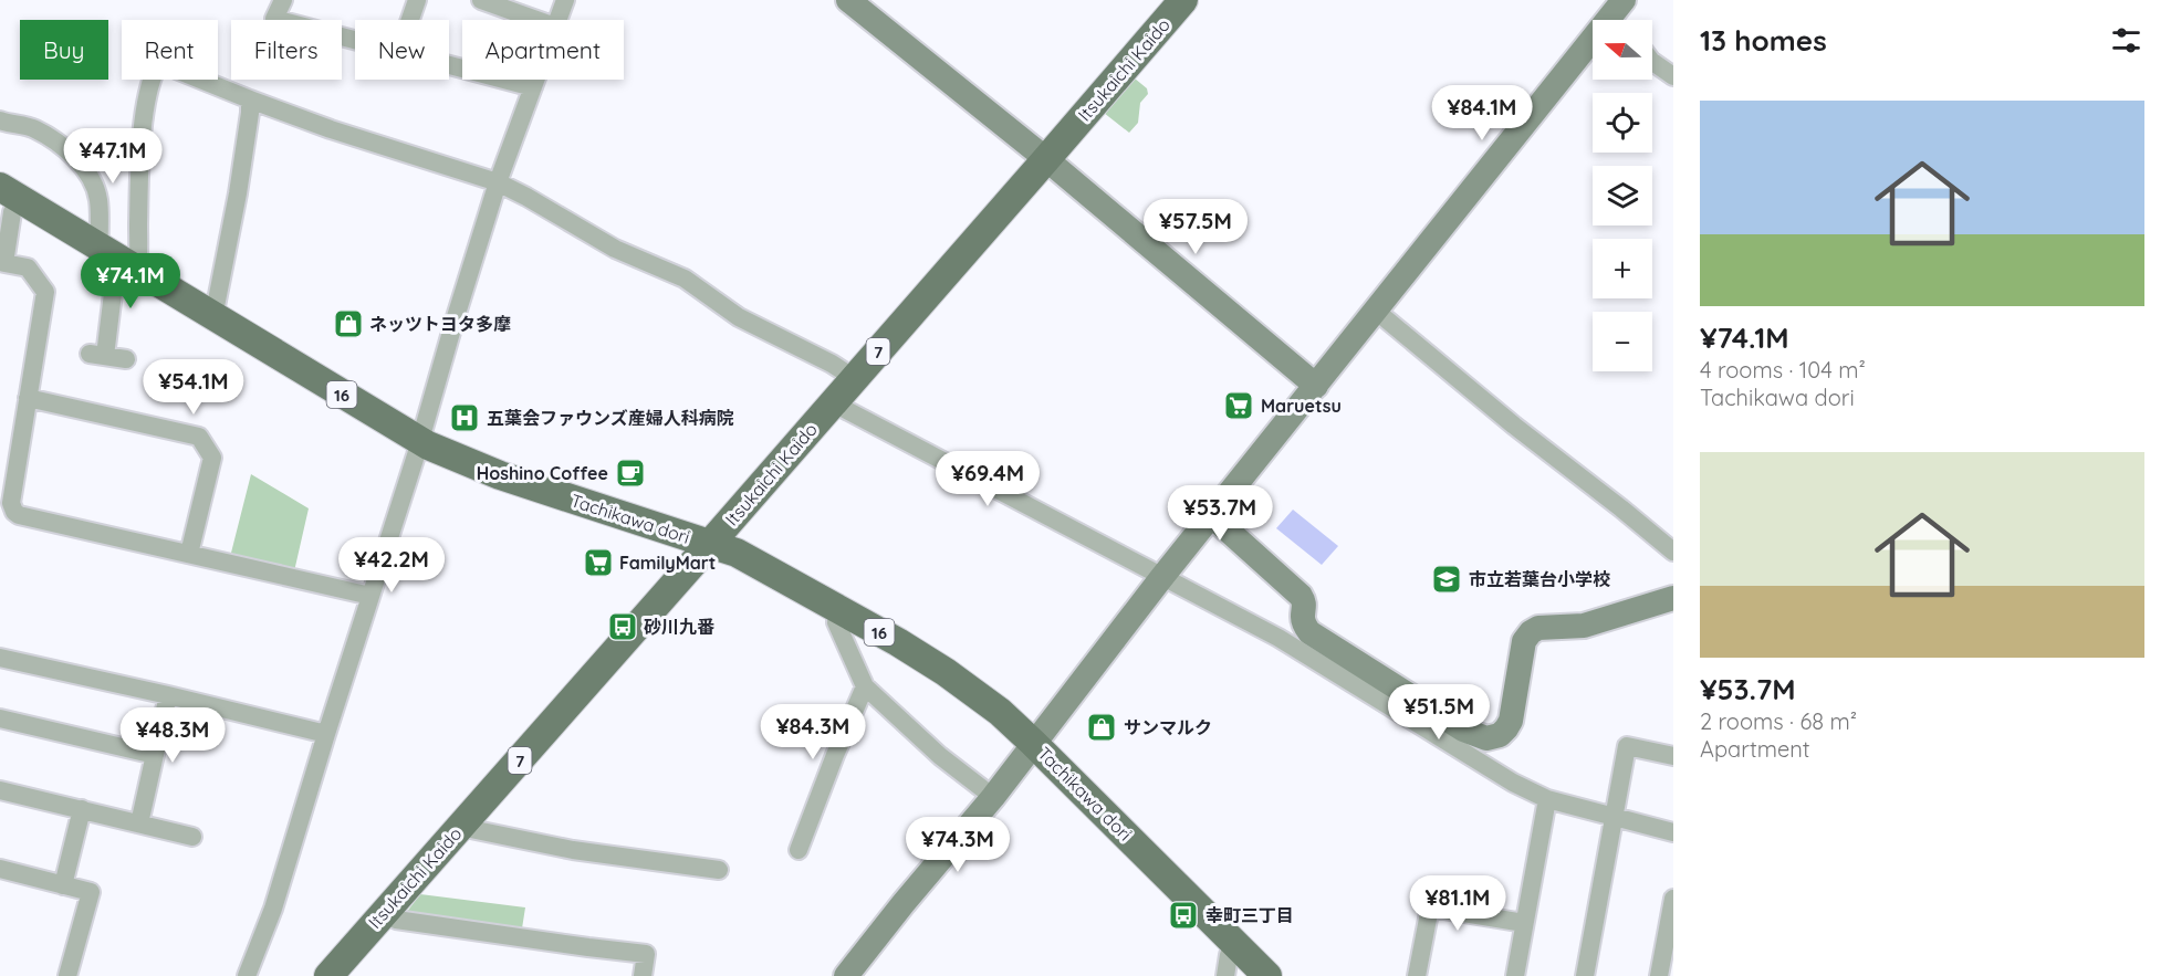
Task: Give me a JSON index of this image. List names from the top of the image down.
{
  "streets": {
    "main road": [
      "Itsukaichi Kaido",
      "7",
      "16",
      "Tachikawa dori"
    ]
  },
  "crossings": [
    ["Itsukaichi Kaido", "Tachikawa dori"]
  ],
  "places": {
    "shop": ["ネッツトヨタ多摩", "サンマルク"],
    "supermarket": ["Maruetsu", "FamilyMart"],
    "hospital": ["五葉会ファウンズ産婦人科病院"],
    "cafe": ["Hoshino Coffee"],
    "school or university": ["市立若葉台小学校"],
    "bus stop": ["砂川九番", "幸町三丁目"]
  },
  "north": "left",
  "page": {
    "heading": "13 homes",
    "map_buttons": ["+", "−"],
    "chip": [
      "Buy",
      "Rent",
      "Filters",
      "New",
      "Apartment"
    ],
    "list": [
      {
        "name": "¥74.1M",
        "note": "4 rooms · 104 m² · Tachikawa dori"
      },
      {
        "name": "¥53.7M",
        "note": "2 rooms · 68 m² · Apartment"
      }
    ],
    "price": [
      "¥84.1M",
      "¥47.1M",
      "¥57.5M",
      "¥74.1M",
      "¥54.1M",
      "¥69.4M",
      "¥53.7M",
      "¥42.2M",
      "¥51.5M",
      "¥84.3M",
      "¥48.3M",
      "¥74.3M",
      "¥81.1M"
    ]
  }
}
